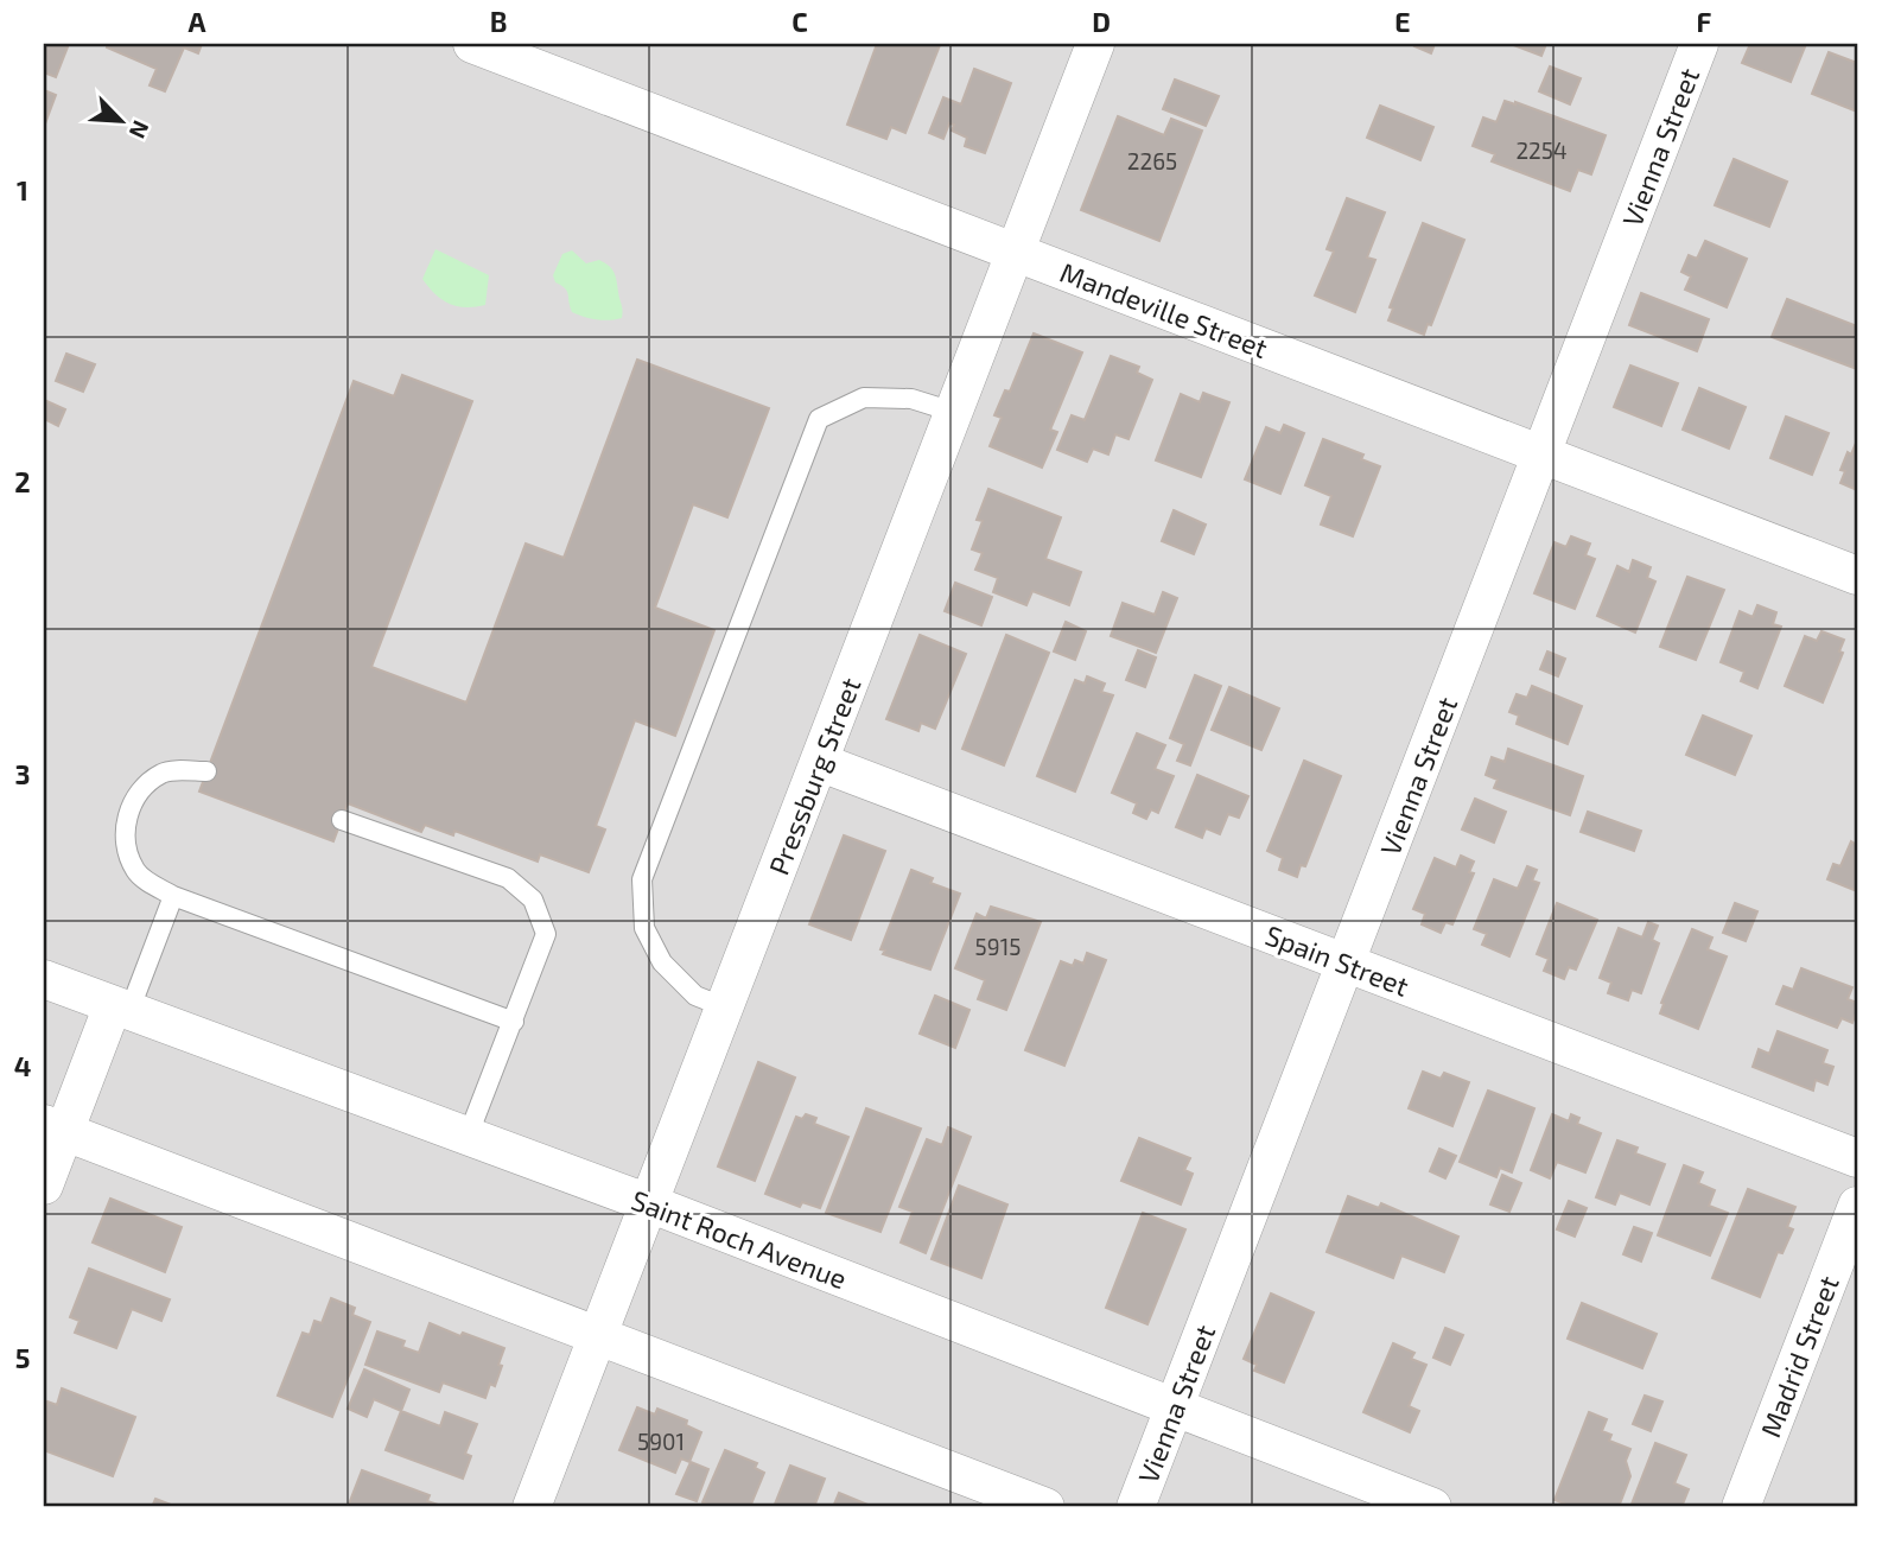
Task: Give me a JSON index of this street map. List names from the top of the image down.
{
  "streets": {
    "street": [
      "Vienna Street",
      "Mandeville Street",
      "Pressburg Street",
      "Spain Street",
      "Saint Roch Avenue",
      "Madrid Street"
    ]
  },
  "crossings": [
    ["Vienna Street", "Mandeville Street"],
    ["Vienna Street", "Spain Street"],
    ["Vienna Street", "Saint Roch Avenue"],
    ["Mandeville Street", "Pressburg Street"],
    ["Pressburg Street", "Spain Street"],
    ["Pressburg Street", "Saint Roch Avenue"]
  ],
  "house_numbers": [
    "2254",
    "2265",
    "5915",
    "5901"
  ],
  "north": "bottom right",
  "grid": {
    "columns": [
      "A",
      "B",
      "C",
      "D",
      "E",
      "F"
    ],
    "rows": [
      "1",
      "2",
      "3",
      "4",
      "5"
    ]
  }
}
